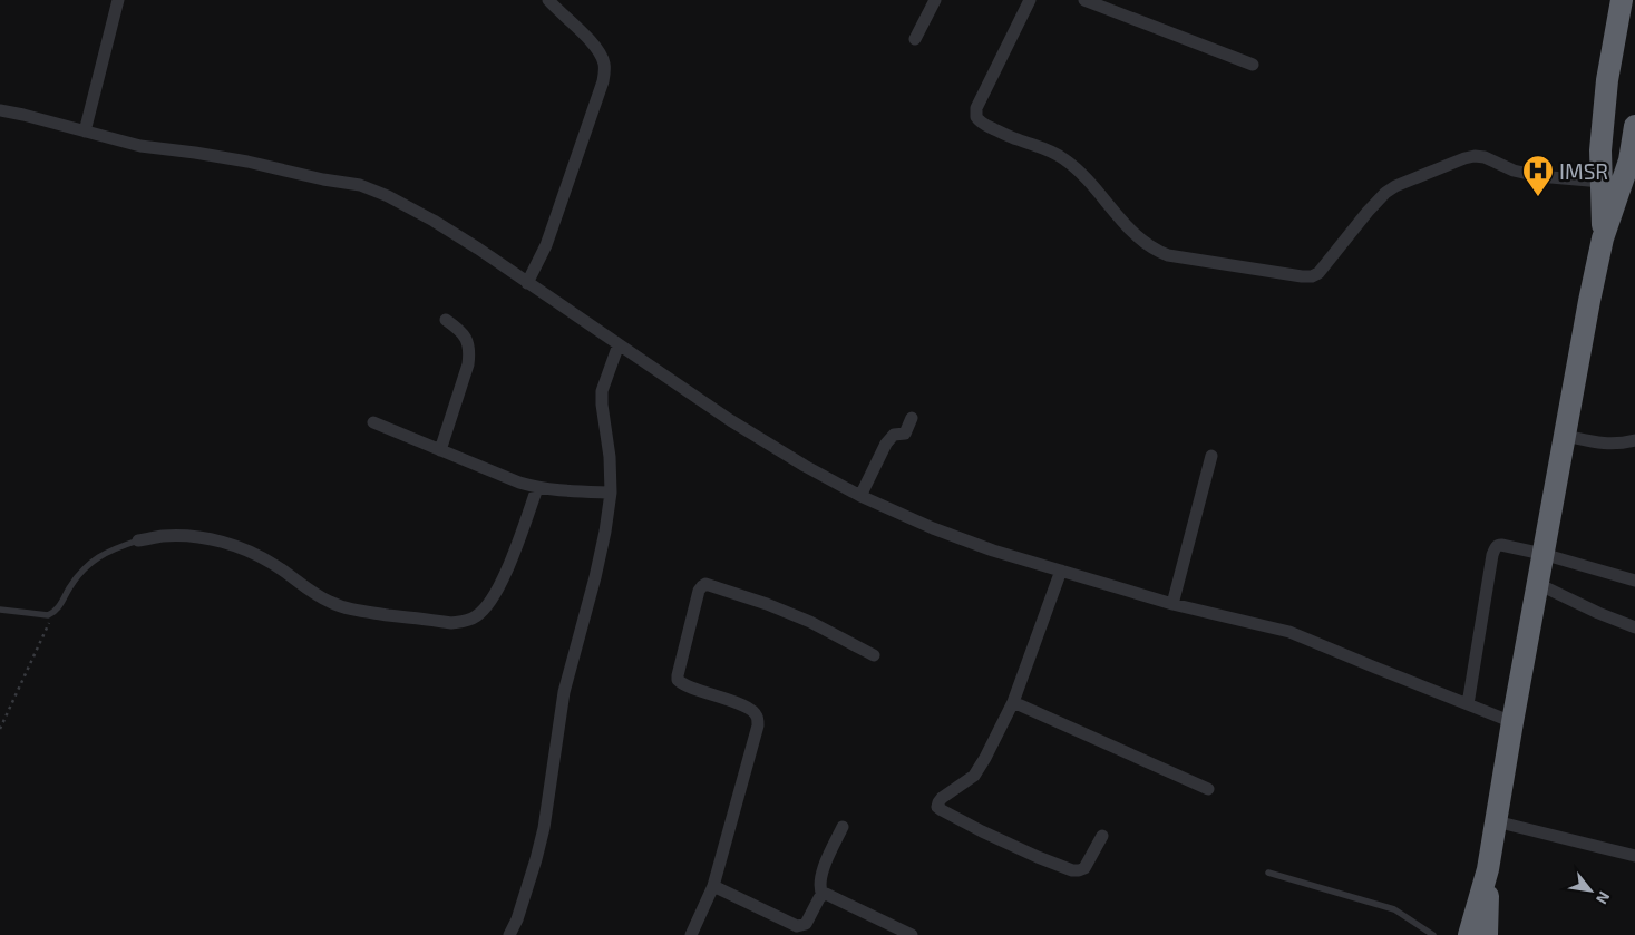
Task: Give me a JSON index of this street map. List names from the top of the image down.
{
  "places": {
    "hospital": ["IMSR"]
  },
  "north": "bottom right"
}
